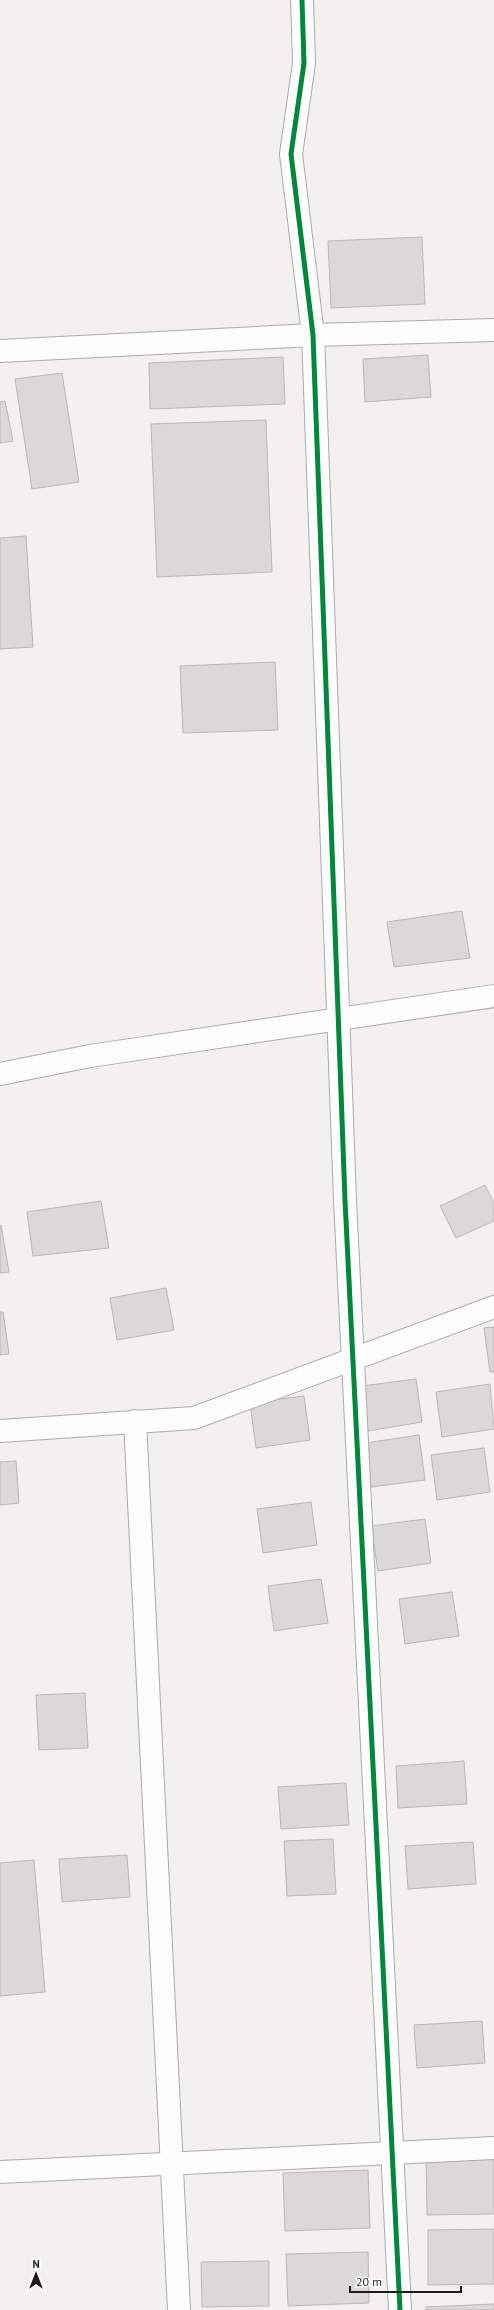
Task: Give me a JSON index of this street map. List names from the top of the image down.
{
  "scale_bar": "20 m",
  "north": "top"
}
